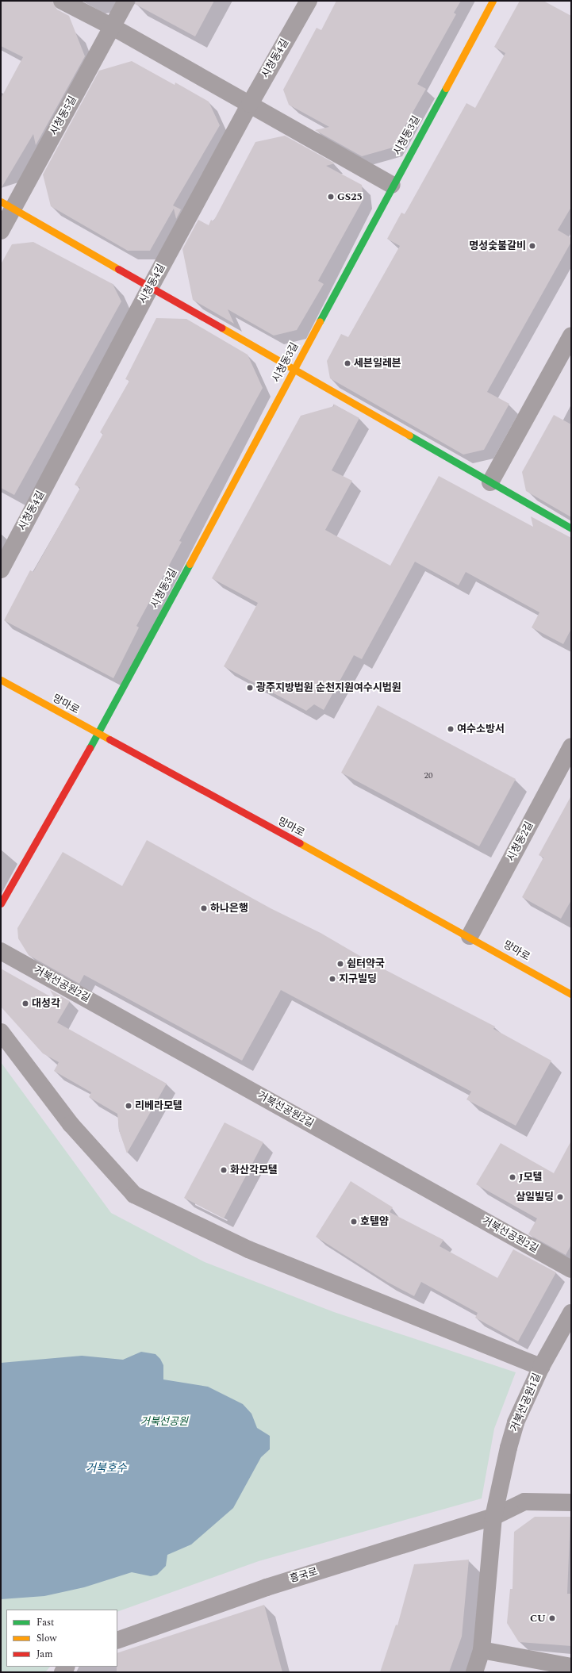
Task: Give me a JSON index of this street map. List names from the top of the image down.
{
  "streets": {
    "street": [
      "시청동4길",
      "시청동5길",
      "시청동3길",
      "망마로",
      "시청동2길",
      "거북선공원2길",
      "거북선공원1길",
      "흥국로"
    ]
  },
  "crossings": [
    ["시청동3길", "망마로"],
    ["망마로", "시청동2길"],
    ["거북선공원1길", "흥국로"]
  ],
  "water": ["거북호수"],
  "parks": ["거북선공원"],
  "places": [
    "GS25",
    "명성숯불갈비",
    "세븐일레븐",
    "광주지방법원 순천지원여수시법원",
    "여수소방서",
    "하나은행",
    "쉼터약국",
    "지구빌딩",
    "대성각",
    "리베라모텔",
    "화산각모텔",
    "J모텔",
    "삼일빌딩",
    "호텔얌",
    "CU"
  ],
  "house_numbers": ["20"],
  "legend": ["Fast", "Slow", "Jam"]
}
